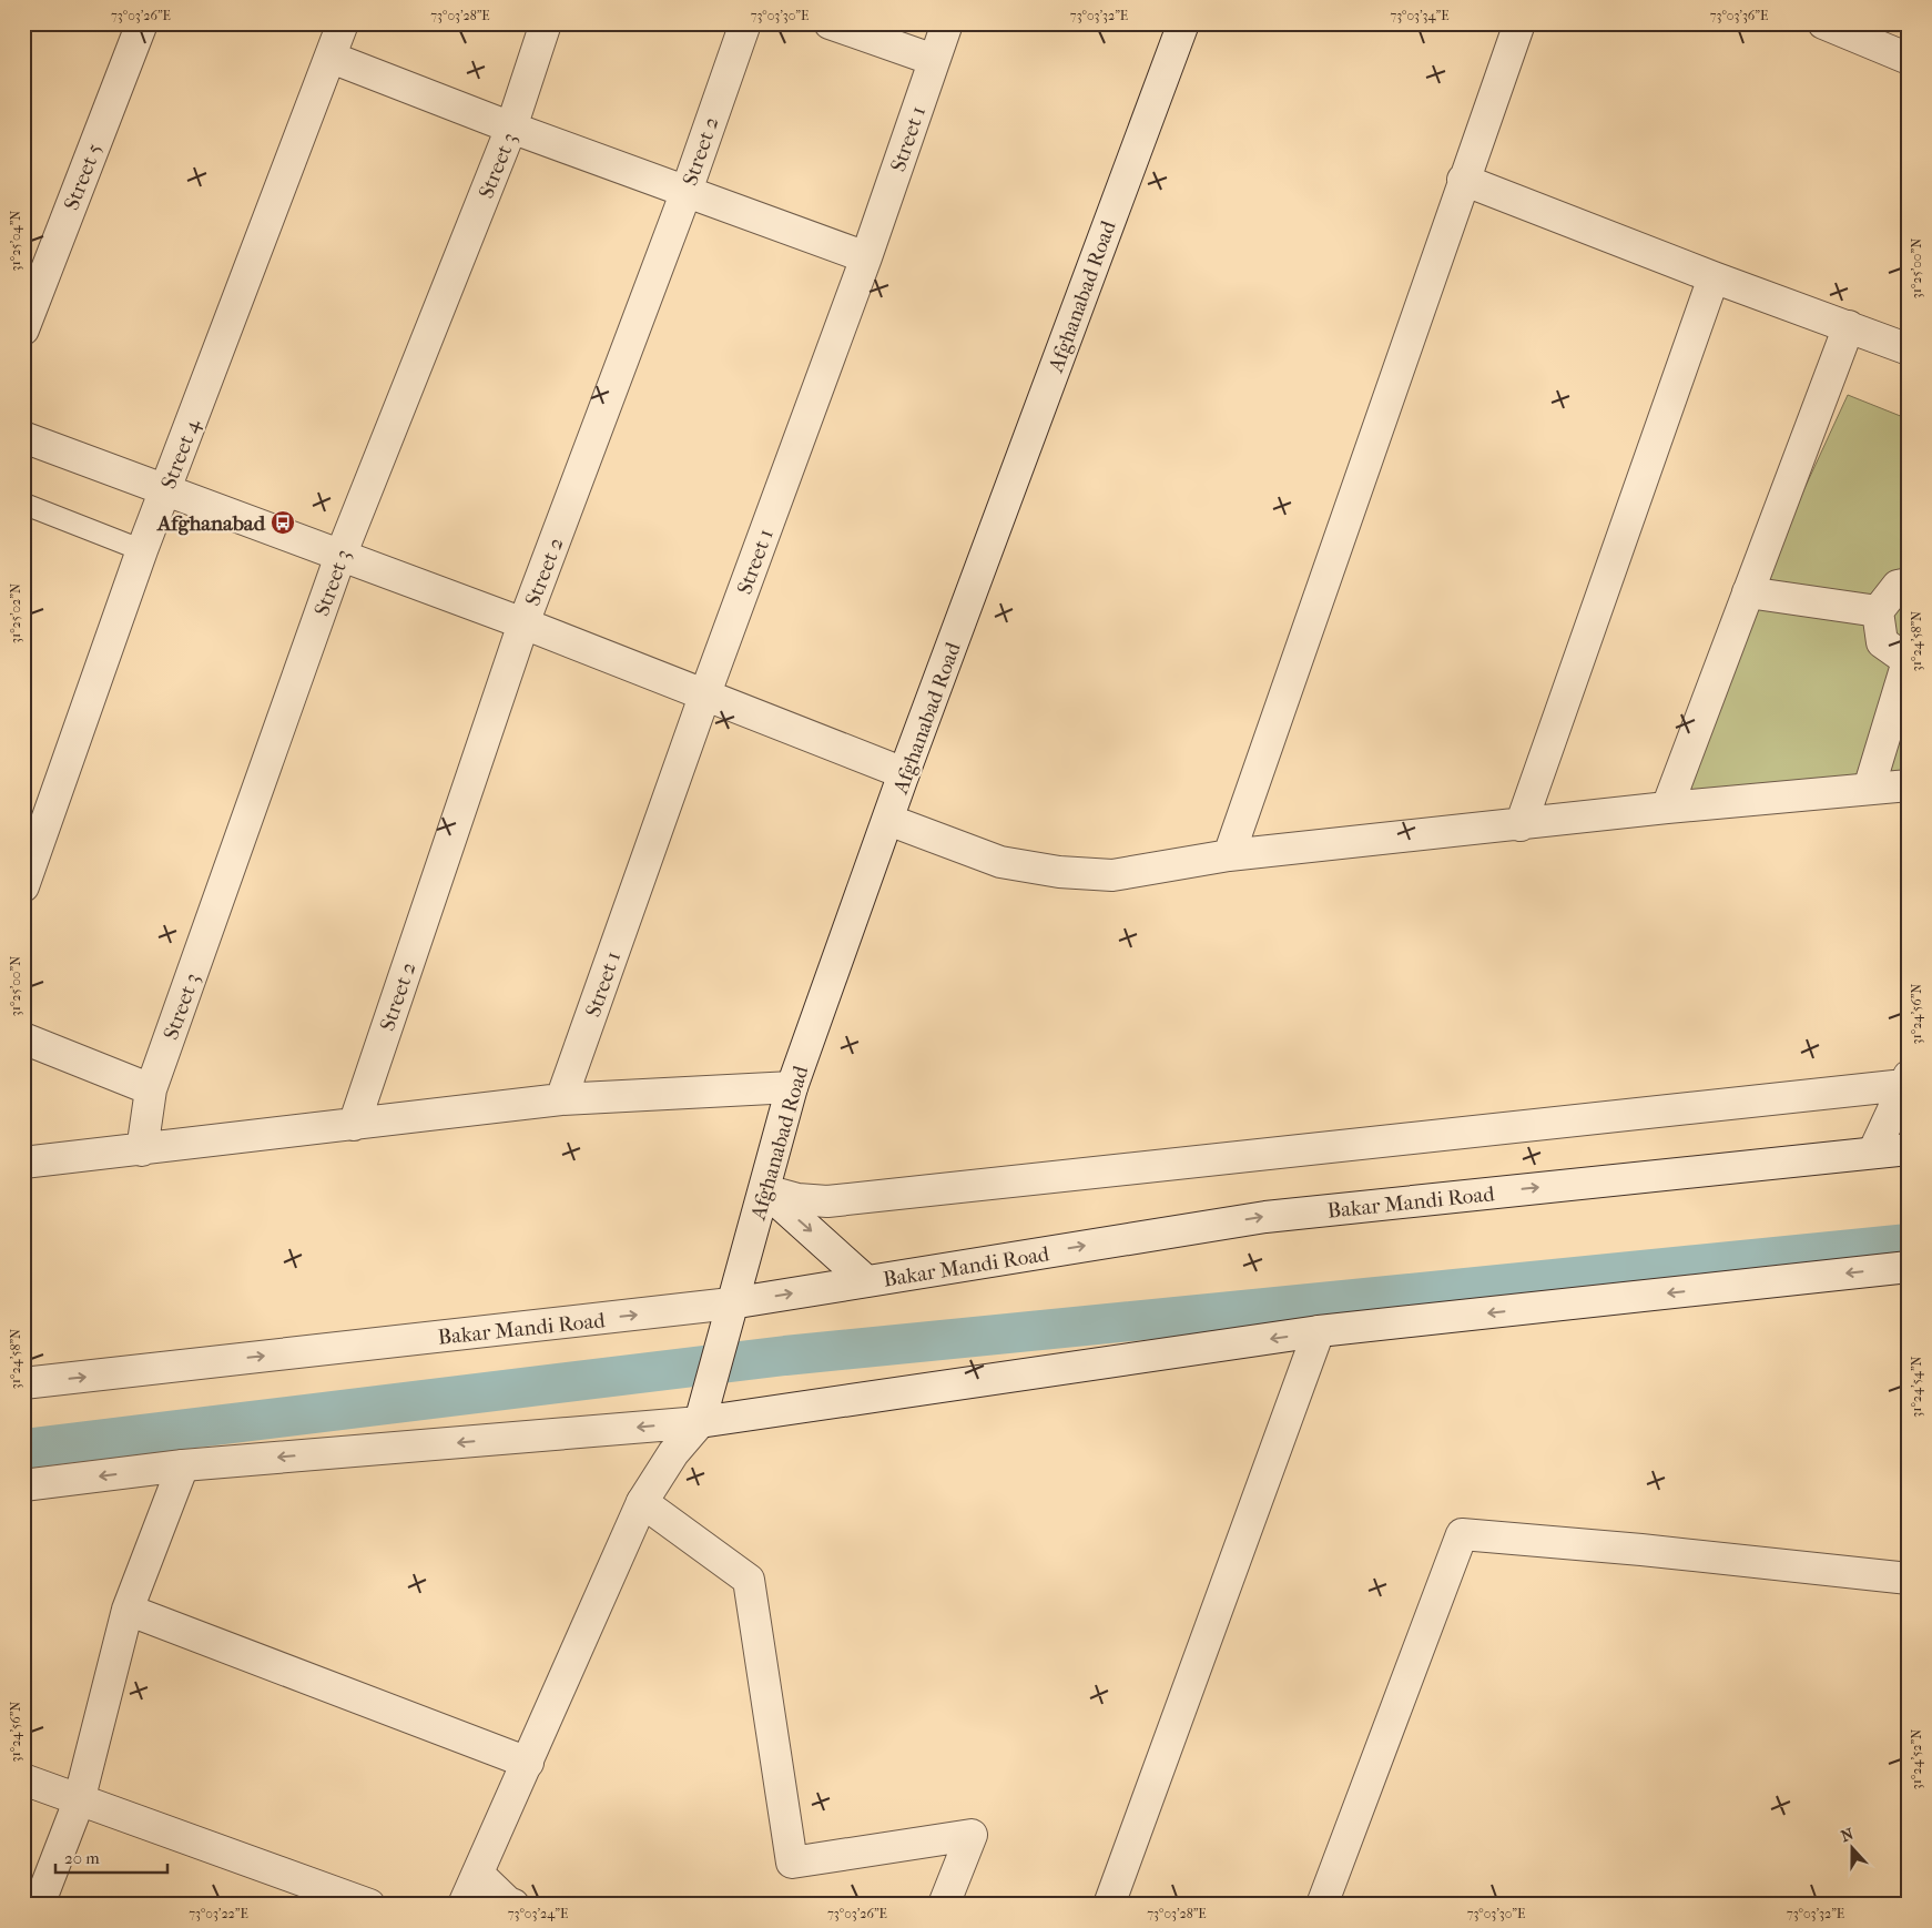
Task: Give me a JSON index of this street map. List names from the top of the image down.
{
  "streets": {
    "street": [
      "Street 1",
      "Street 2",
      "Street 3",
      "Street 5",
      "Afghanabad Road",
      "Street 4",
      "Bakar Mandi Road"
    ]
  },
  "crossings": [
    ["Afghanabad Road", "Bakar Mandi Road"]
  ],
  "places": {
    "bus stop": ["Afghanabad"]
  },
  "scale_bar": "20 m",
  "north": "top",
  "coordinates": [
    "73°03'26\"E",
    "73°03'28\"E",
    "73°03'30\"E",
    "73°03'32\"E",
    "73°03'34\"E",
    "73°03'36\"E",
    "31°25'04\"N",
    "31°25'00\"N",
    "31°25'02\"N",
    "31°24'58\"N",
    "31°24'56\"N",
    "31°24'54\"N",
    "31°24'52\"N",
    "73°03'22\"E",
    "73°03'24\"E"
  ]
}
